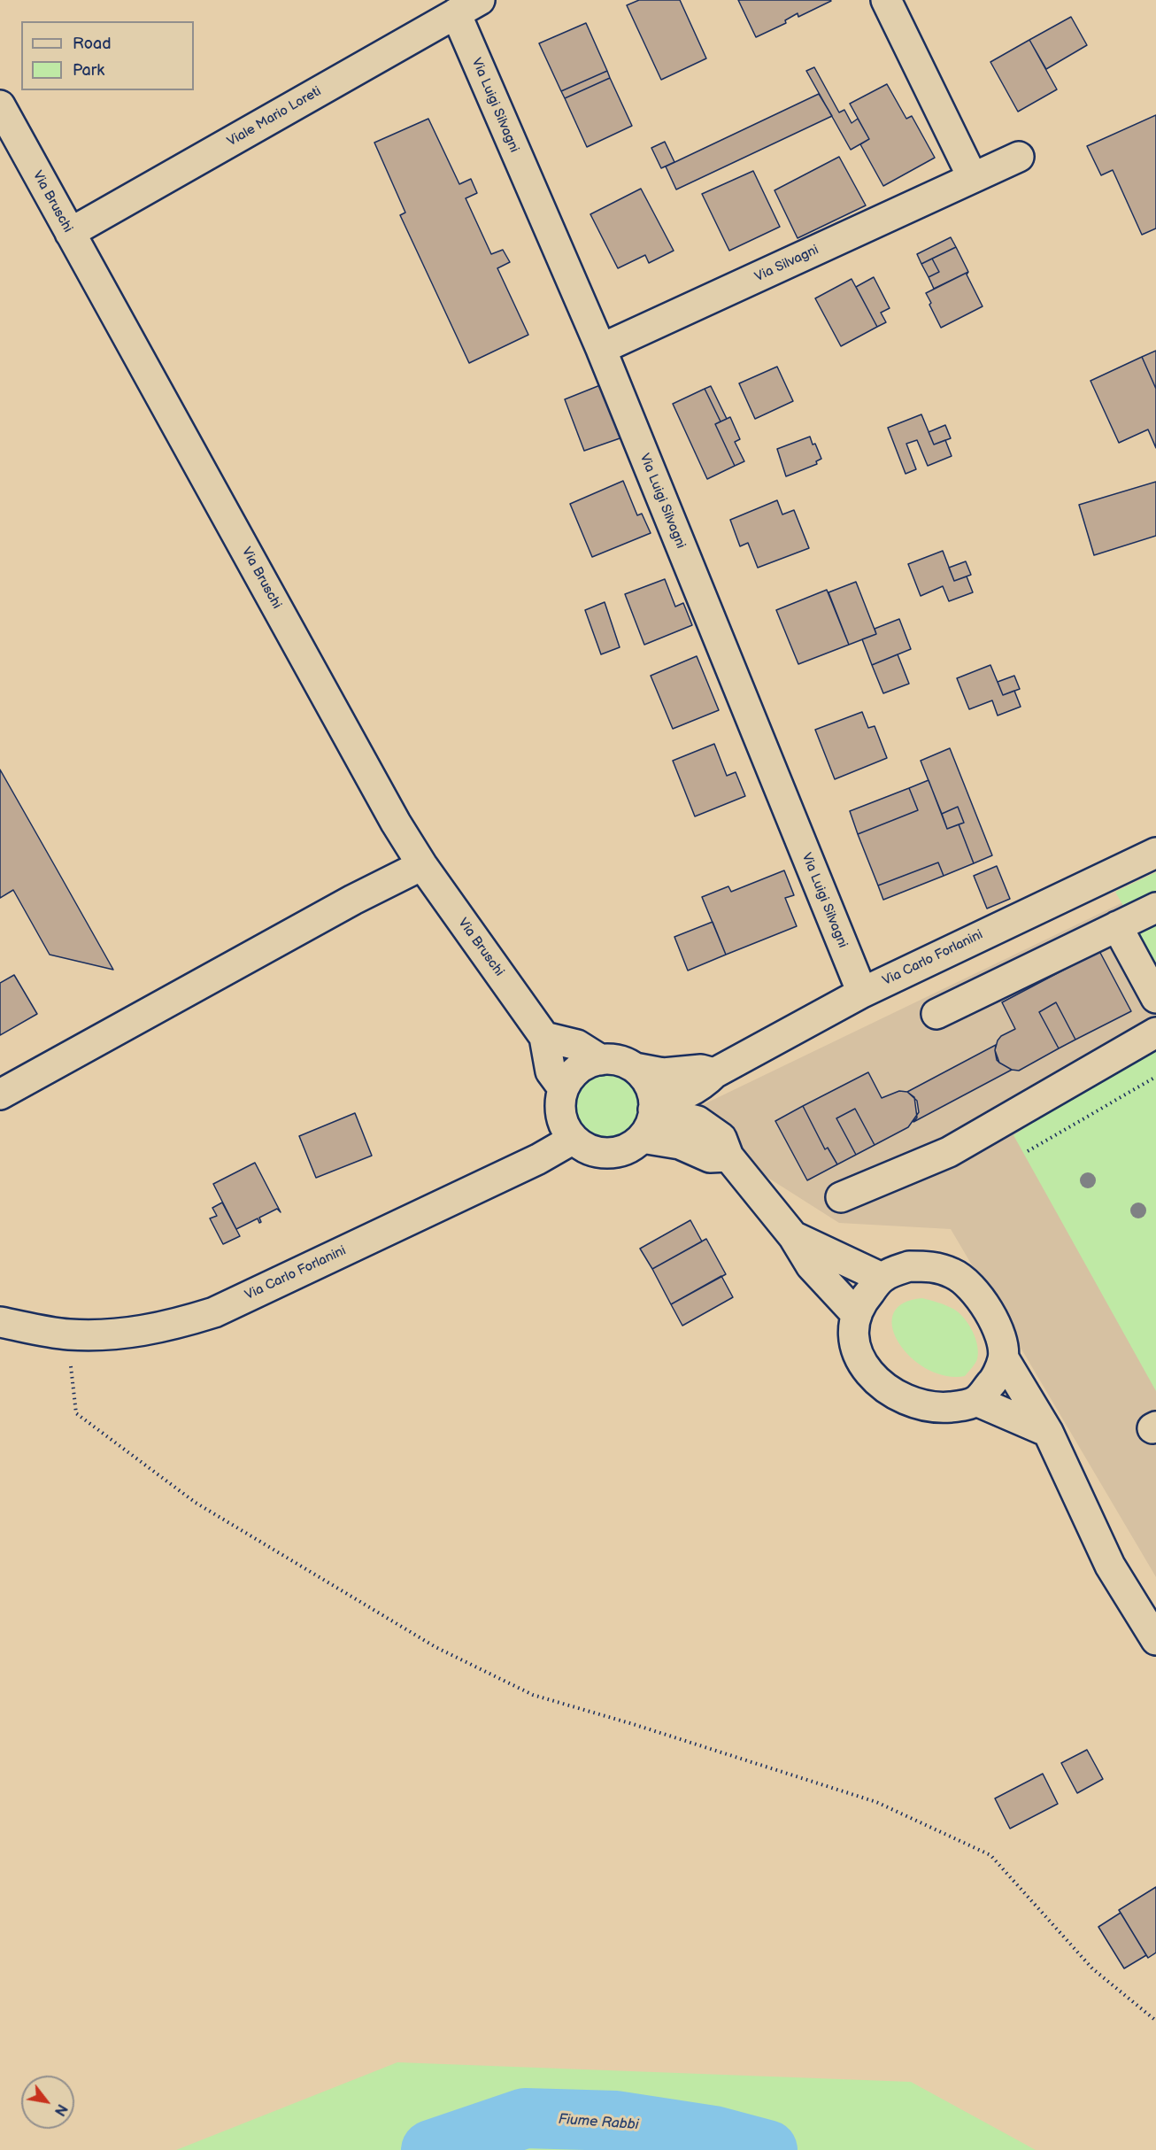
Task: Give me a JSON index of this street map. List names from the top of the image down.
{
  "streets": {
    "street": [
      "Via Luigi Silvagni",
      "Viale Mario Loreti",
      "Via Bruschi",
      "Via Silvagni",
      "Via Carlo Forlanini"
    ]
  },
  "crossings": [
    ["Via Luigi Silvagni", "Viale Mario Loreti"],
    ["Via Luigi Silvagni", "Via Silvagni"],
    ["Via Luigi Silvagni", "Via Carlo Forlanini"],
    ["Viale Mario Loreti", "Via Bruschi"]
  ],
  "water": ["Fiume Rabbi"],
  "legend": ["Road", "Park"],
  "north": "bottom right"
}
